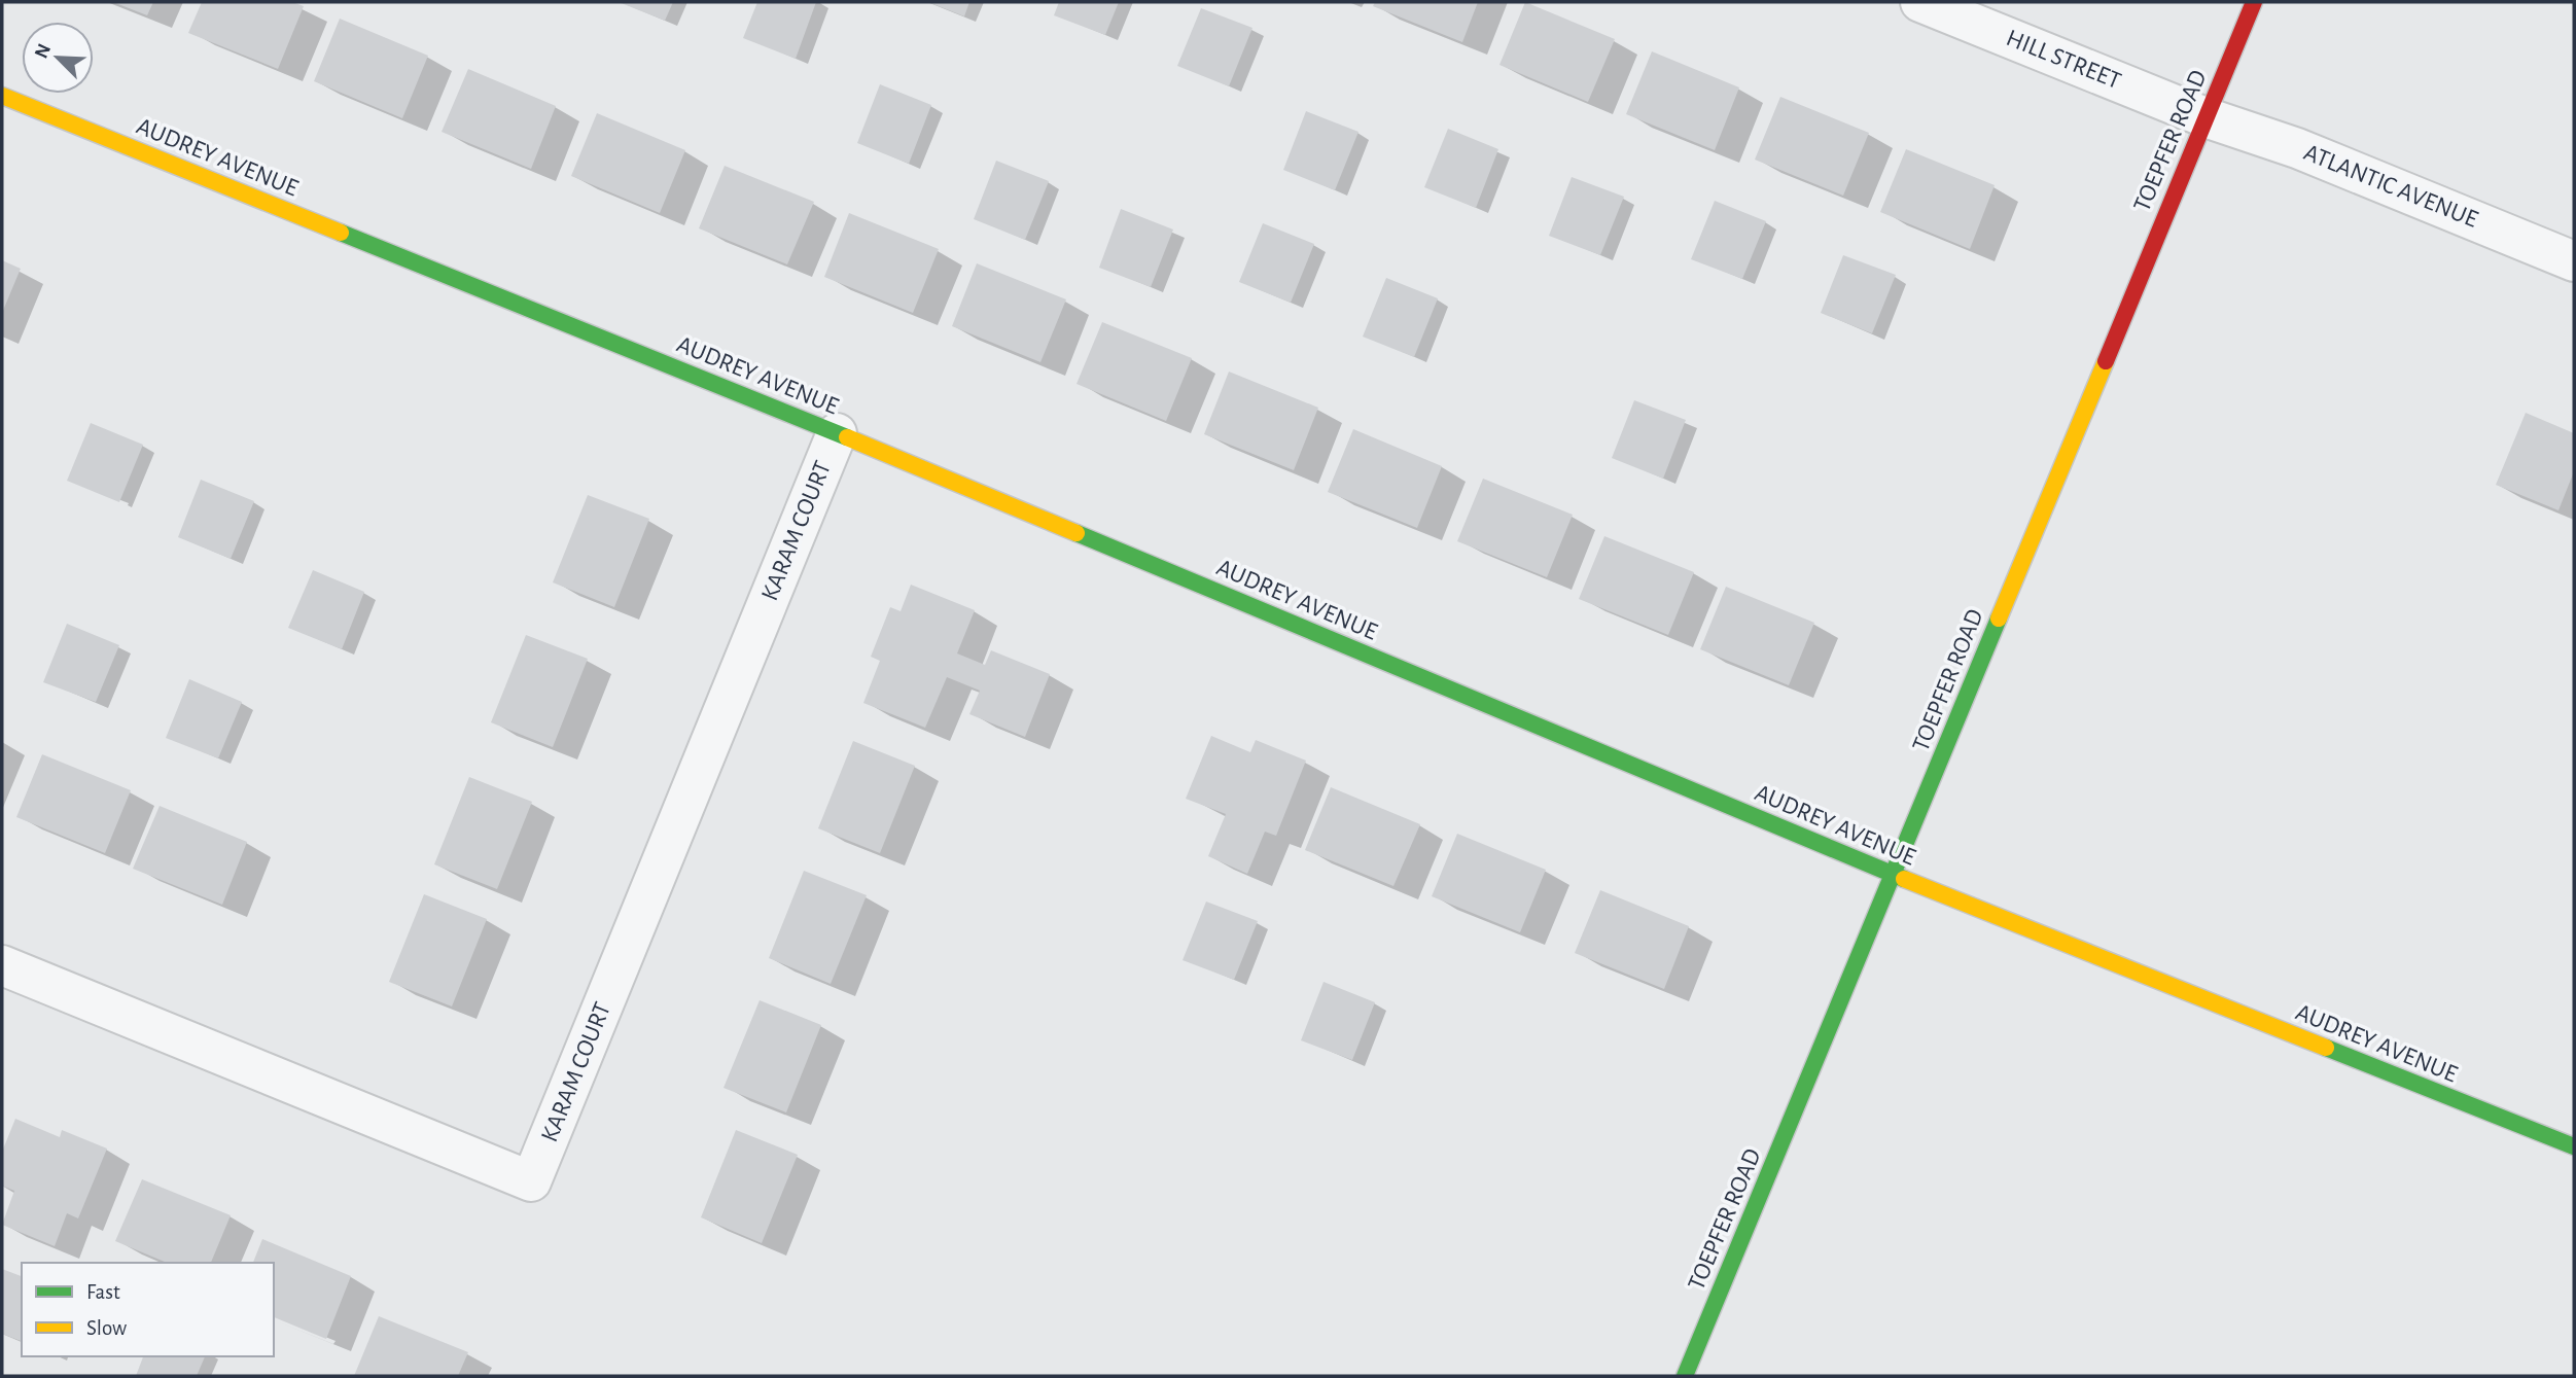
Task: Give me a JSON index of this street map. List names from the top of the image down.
{
  "streets": {
    "street": [
      "HILL STREET",
      "TOEPFER ROAD",
      "AUDREY AVENUE",
      "ATLANTIC AVENUE",
      "KARAM COURT"
    ]
  },
  "crossings": [
    ["HILL STREET", "TOEPFER ROAD"],
    ["HILL STREET", "ATLANTIC AVENUE"],
    ["TOEPFER ROAD", "AUDREY AVENUE"],
    ["TOEPFER ROAD", "ATLANTIC AVENUE"],
    ["AUDREY AVENUE", "KARAM COURT"]
  ],
  "legend": ["Fast", "Slow"],
  "north": "top left"
}
